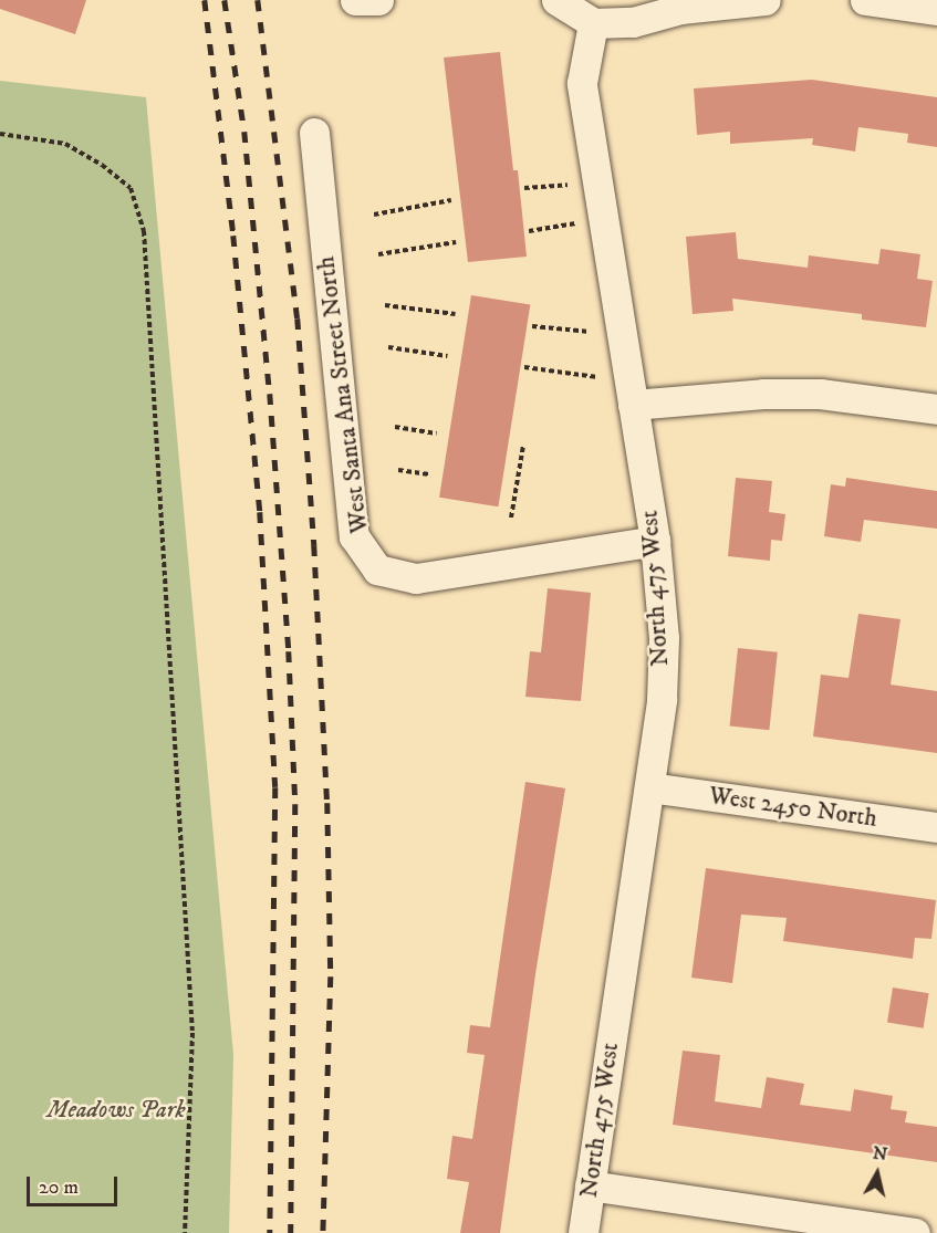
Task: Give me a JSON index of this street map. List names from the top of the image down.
{
  "streets": {
    "street": ["West Santa Ana Street North", "North 475 West", "West 2450 North"]
  },
  "crossings": [
    ["West Santa Ana Street North", "North 475 West"],
    ["North 475 West", "West 2450 North"]
  ],
  "parks": ["Meadows Park"],
  "scale_bar": "20 m",
  "north": "top"
}
